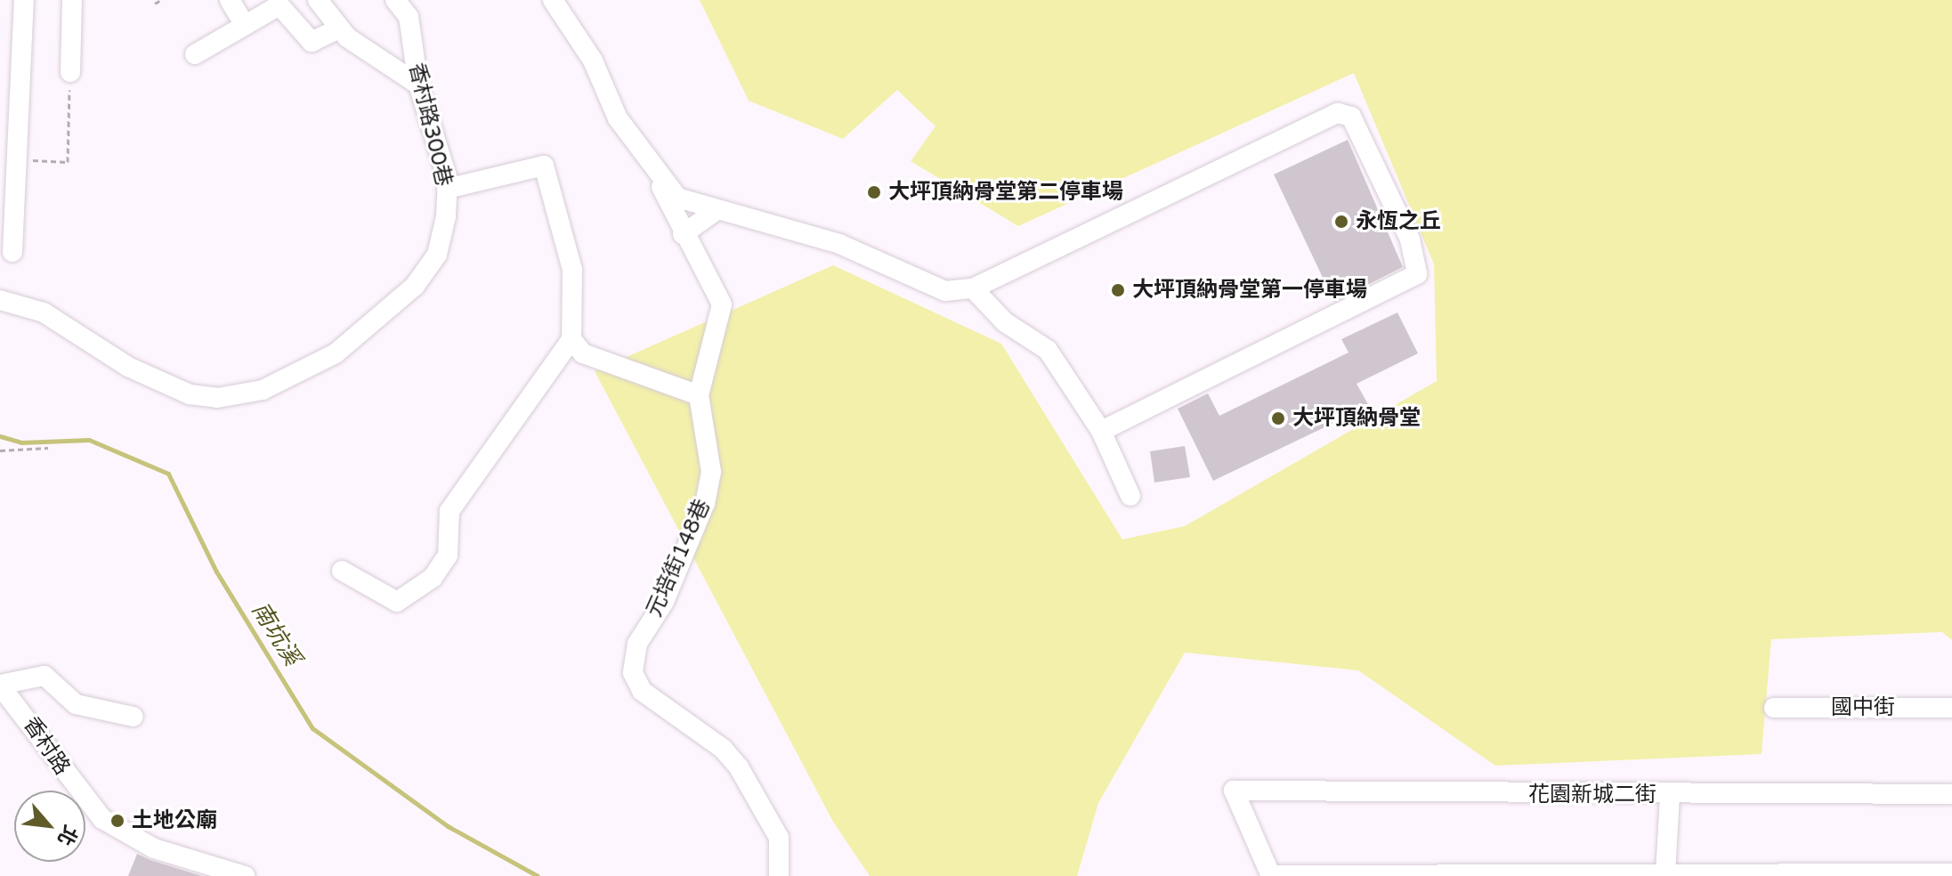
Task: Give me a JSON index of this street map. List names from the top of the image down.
{
  "streets": {
    "street": [
      "香村路300巷",
      "元培街148巷",
      "國中街",
      "香村路",
      "花園新城二街"
    ]
  },
  "water": ["南坑溪"],
  "places": [
    "大坪頂納骨堂第二停車場",
    "永恆之丘",
    "大坪頂納骨堂第一停車場",
    "大坪頂納骨堂",
    "土地公廟"
  ],
  "north": "bottom right"
}
